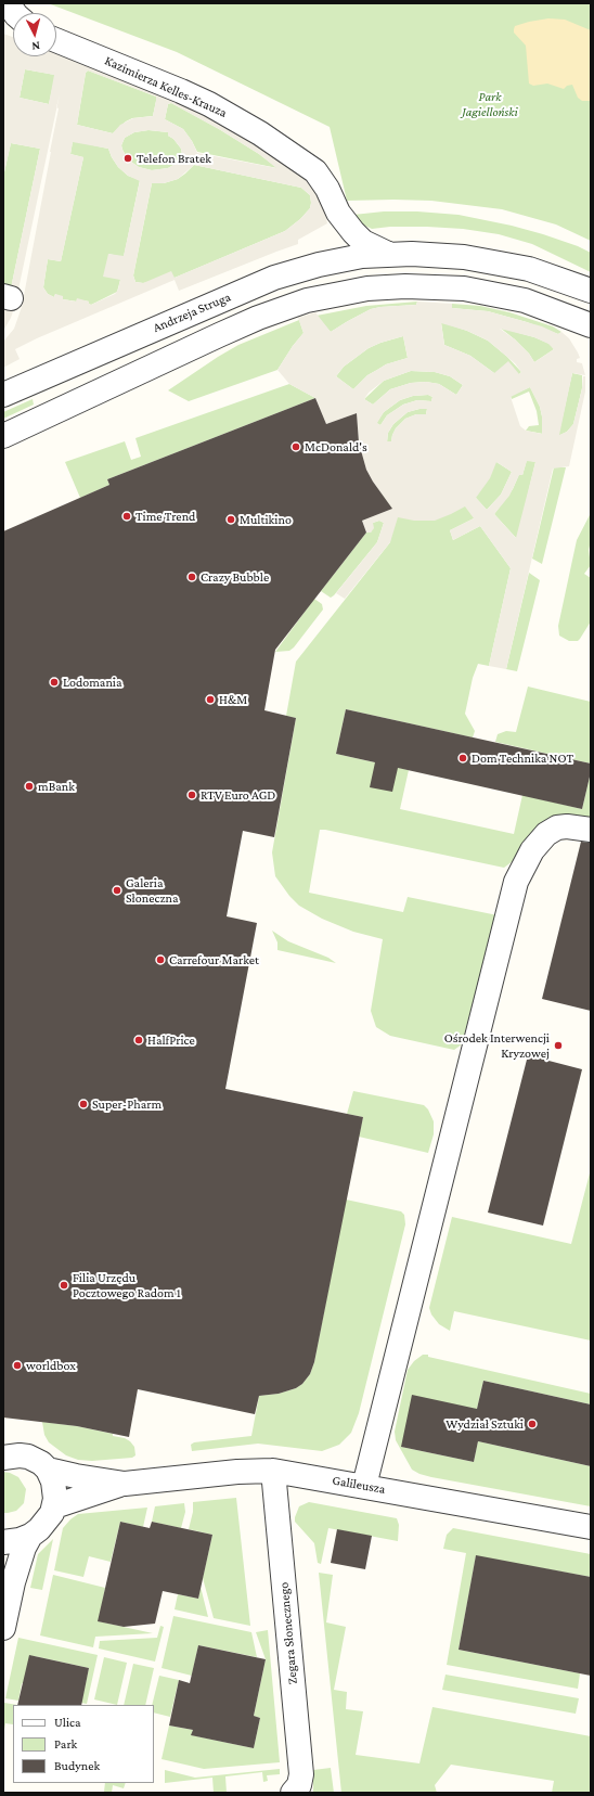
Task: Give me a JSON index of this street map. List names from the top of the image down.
{
  "streets": {
    "street": [
      "Kazimierza Kelles-Krauza",
      "Andrzeja Struga",
      "Galileusza",
      "Zegara Słonecznego"
    ]
  },
  "crossings": [
    ["Kazimierza Kelles-Krauza", "Andrzeja Struga"],
    ["Galileusza", "Zegara Słonecznego"]
  ],
  "parks": ["Park Jagielloński"],
  "places": [
    "Telefon Bratek",
    "McDonald's",
    "Time Trend",
    "Multikino",
    "Crazy Bubble",
    "Lodomania",
    "H&M",
    "Dom Technika NOT",
    "mBank",
    "RTV Euro AGD",
    "Galeria Słoneczna",
    "Carrefour Market",
    "HalfPrice",
    "Ośrodek Interwencji Kryzowej",
    "Super-Pharm",
    "Filia Urzędu Pocztowego Radom 1",
    "worldbox",
    "Wydział Sztuki"
  ],
  "legend": ["Ulica", "Park", "Budynek"],
  "north": "bottom"
}
